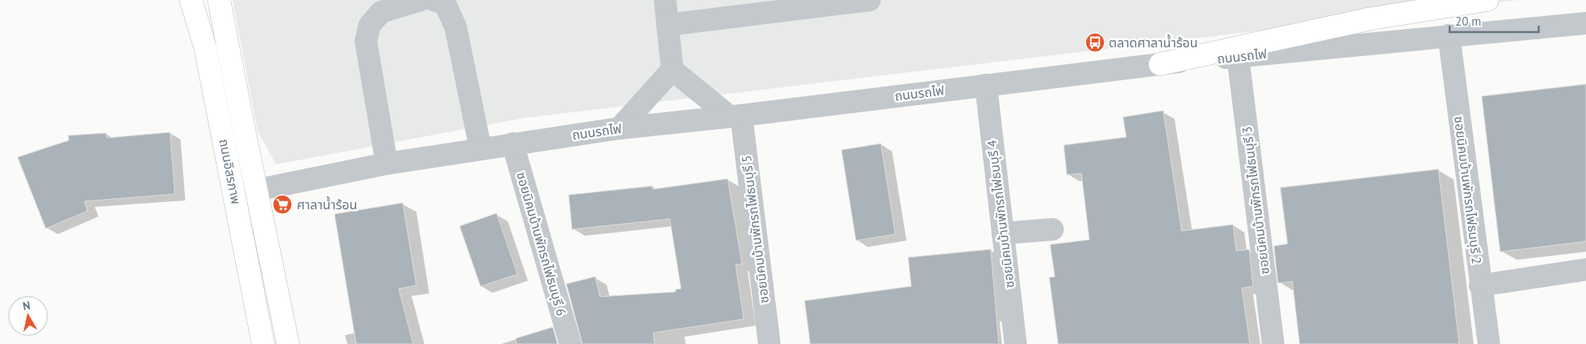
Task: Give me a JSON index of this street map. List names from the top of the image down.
{
  "streets": {
    "main road": ["ถนนอิสรภาพ"],
    "street": [
      "ถนนรถไฟ",
      "ซอยนิคมบ้านพักรถไฟธนบุรี 2",
      "ซอยนิคมบ้านพักรถไฟธนบุรี 3",
      "ซอยนิคมบ้านพักรถไฟธนบุรี 4",
      "ซอยนิคมบ้านพักรถไฟธนบุรี 5",
      "ซอยนิคมบ้านพักรถไฟธนบุรี 6"
    ]
  },
  "crossings": [
    ["ถนนรถไฟ", "ซอยนิคมบ้านพักรถไฟธนบุรี 2"],
    ["ถนนรถไฟ", "ซอยนิคมบ้านพักรถไฟธนบุรี 3"],
    ["ถนนรถไฟ", "ซอยนิคมบ้านพักรถไฟธนบุรี 4"],
    ["ถนนรถไฟ", "ซอยนิคมบ้านพักรถไฟธนบุรี 5"],
    ["ถนนรถไฟ", "ซอยนิคมบ้านพักรถไฟธนบุรี 6"]
  ],
  "places": {
    "bus stop": ["ตลาดศาลาน้ำร้อน"],
    "supermarket": ["ศาลาน้ำร้อน"]
  },
  "scale_bar": "20 m",
  "north": "top"
}
